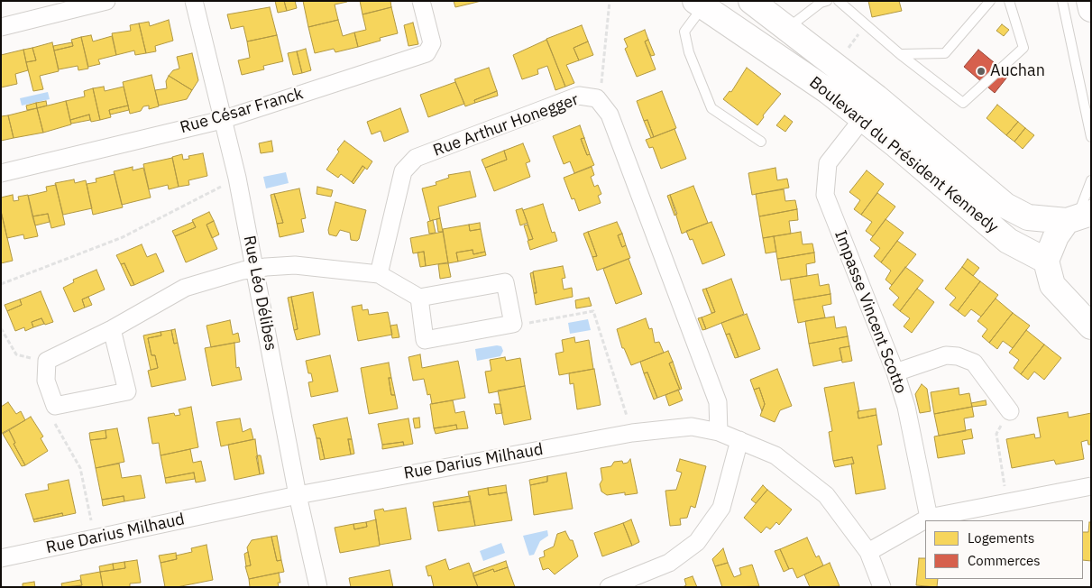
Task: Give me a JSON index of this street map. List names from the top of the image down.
{
  "streets": {
    "main road": ["Boulevard du Président Kennedy"],
    "street": [
      "Rue César Franck",
      "Rue Arthur Honegger",
      "Rue Léo Délibes",
      "Impasse Vincent Scotto",
      "Rue Darius Milhaud"
    ]
  },
  "crossings": [
    ["Rue César Franck", "Rue Léo Délibes"],
    ["Rue Arthur Honegger", "Rue Darius Milhaud"],
    ["Boulevard du Président Kennedy", "Impasse Vincent Scotto"],
    ["Rue Léo Délibes", "Rue Darius Milhaud"]
  ],
  "places": ["Auchan"],
  "legend": ["Logements", "Commerces"]
}
